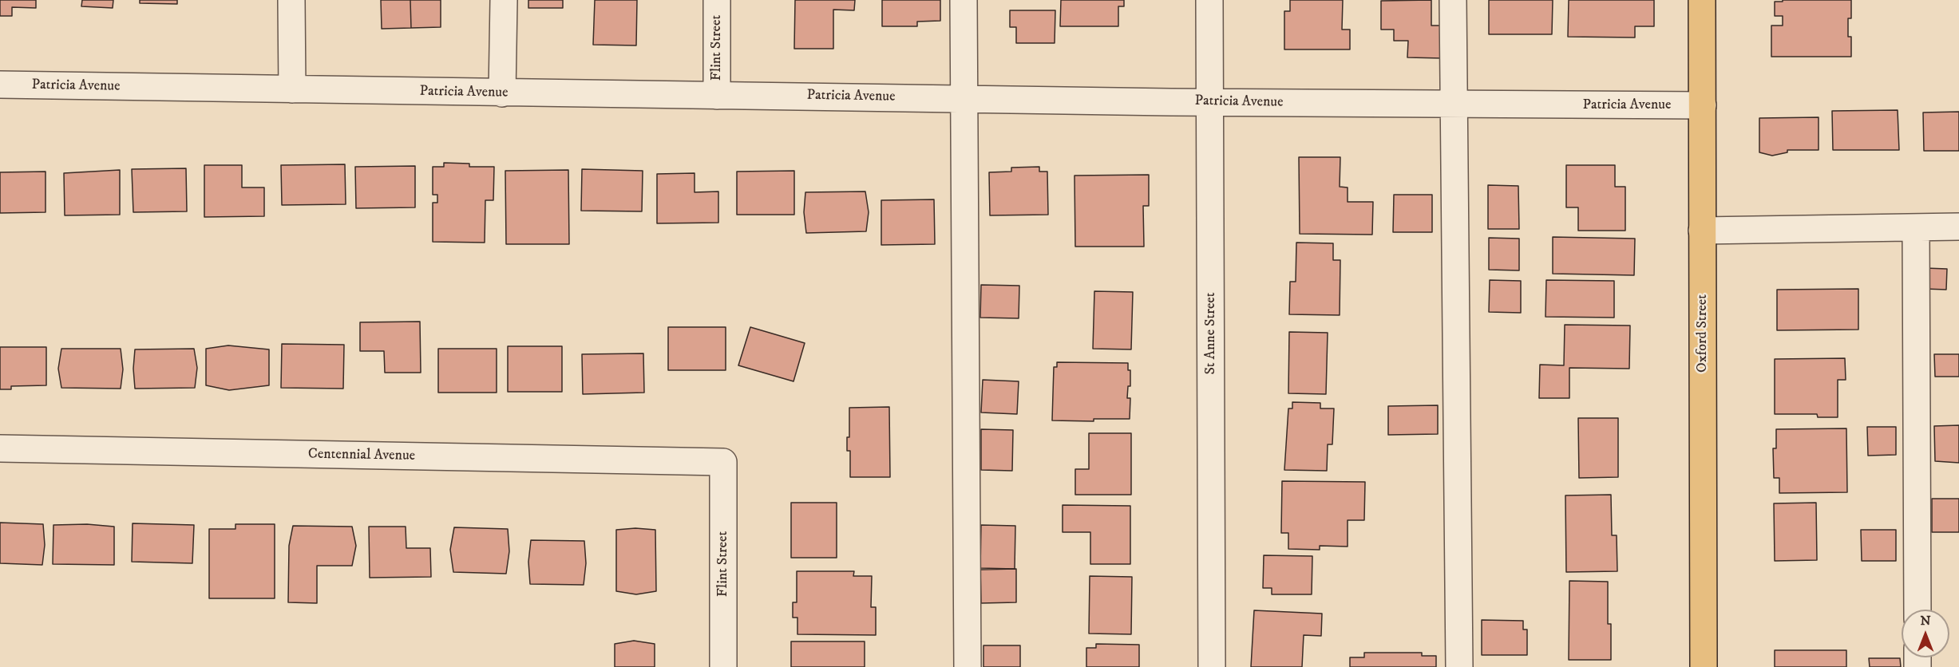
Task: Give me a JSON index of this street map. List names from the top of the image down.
{
  "streets": {
    "main road": ["Oxford Street"],
    "street": [
      "Flint Street",
      "Patricia Avenue",
      "St Anne Street",
      "Centennial Avenue"
    ]
  },
  "crossings": [
    ["Flint Street", "Patricia Avenue"],
    ["Flint Street", "Centennial Avenue"],
    ["Patricia Avenue", "St Anne Street"],
    ["Patricia Avenue", "Oxford Street"]
  ],
  "north": "top"
}
